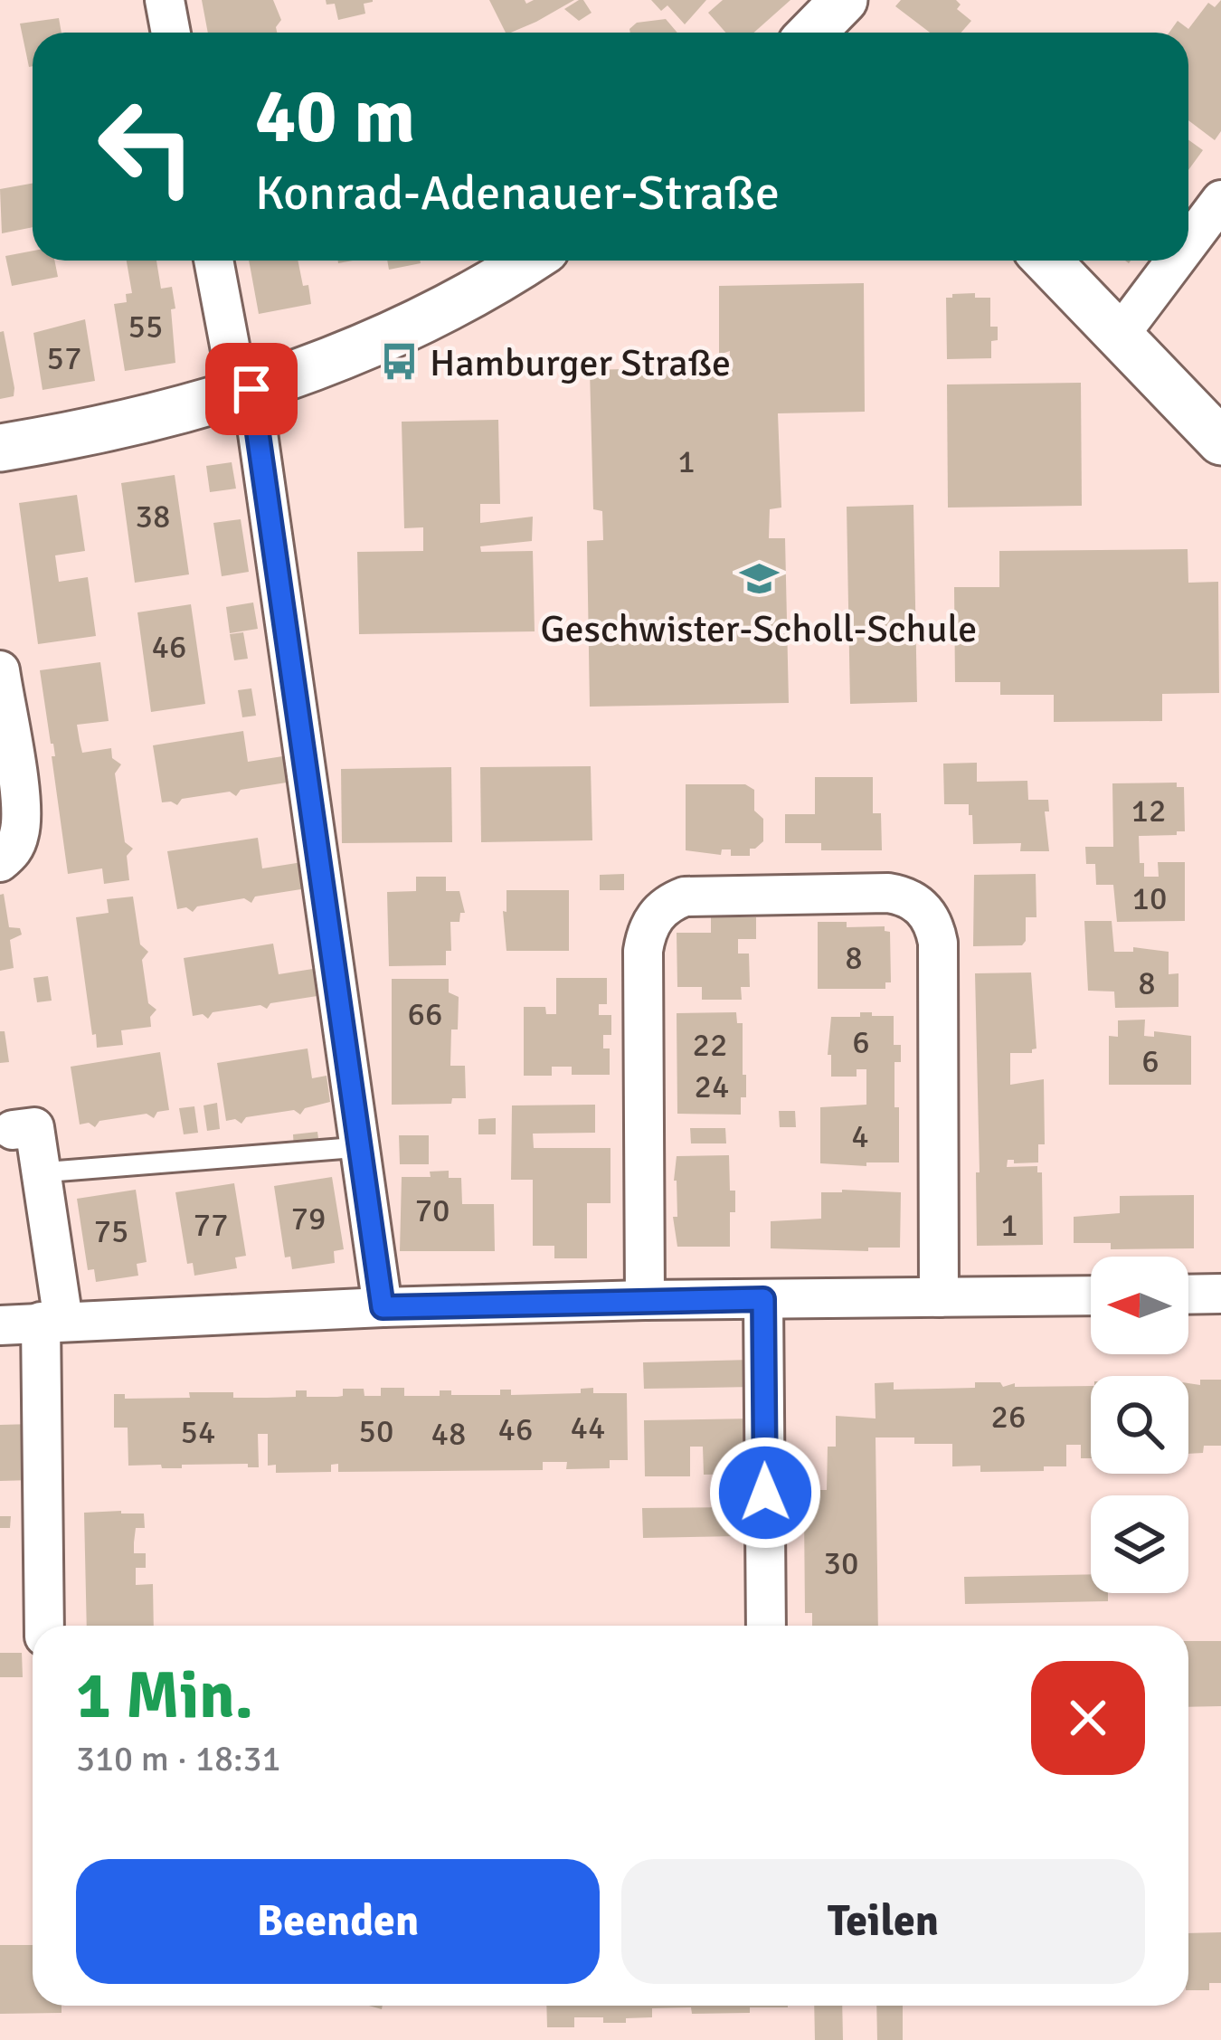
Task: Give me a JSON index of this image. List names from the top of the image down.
{
  "places": {
    "bus stop": ["Hamburger Straße"],
    "school or university": ["Geschwister-Scholl-Schule"]
  },
  "house_numbers": [
    "55",
    "57",
    "1",
    "38",
    "46",
    "12",
    "10",
    "8",
    "8",
    "66",
    "6",
    "22",
    "6",
    "24",
    "4",
    "70",
    "79",
    "77",
    "1",
    "75",
    "26",
    "44",
    "46",
    "50",
    "54",
    "48",
    "30"
  ],
  "north": "left",
  "page": {
    "turn": ["40 m", "Konrad-Adenauer-Straße"],
    "heading": ["1 Min.", "310 m · 18:31"],
    "buttons": ["Beenden", "Teilen"]
  }
}
